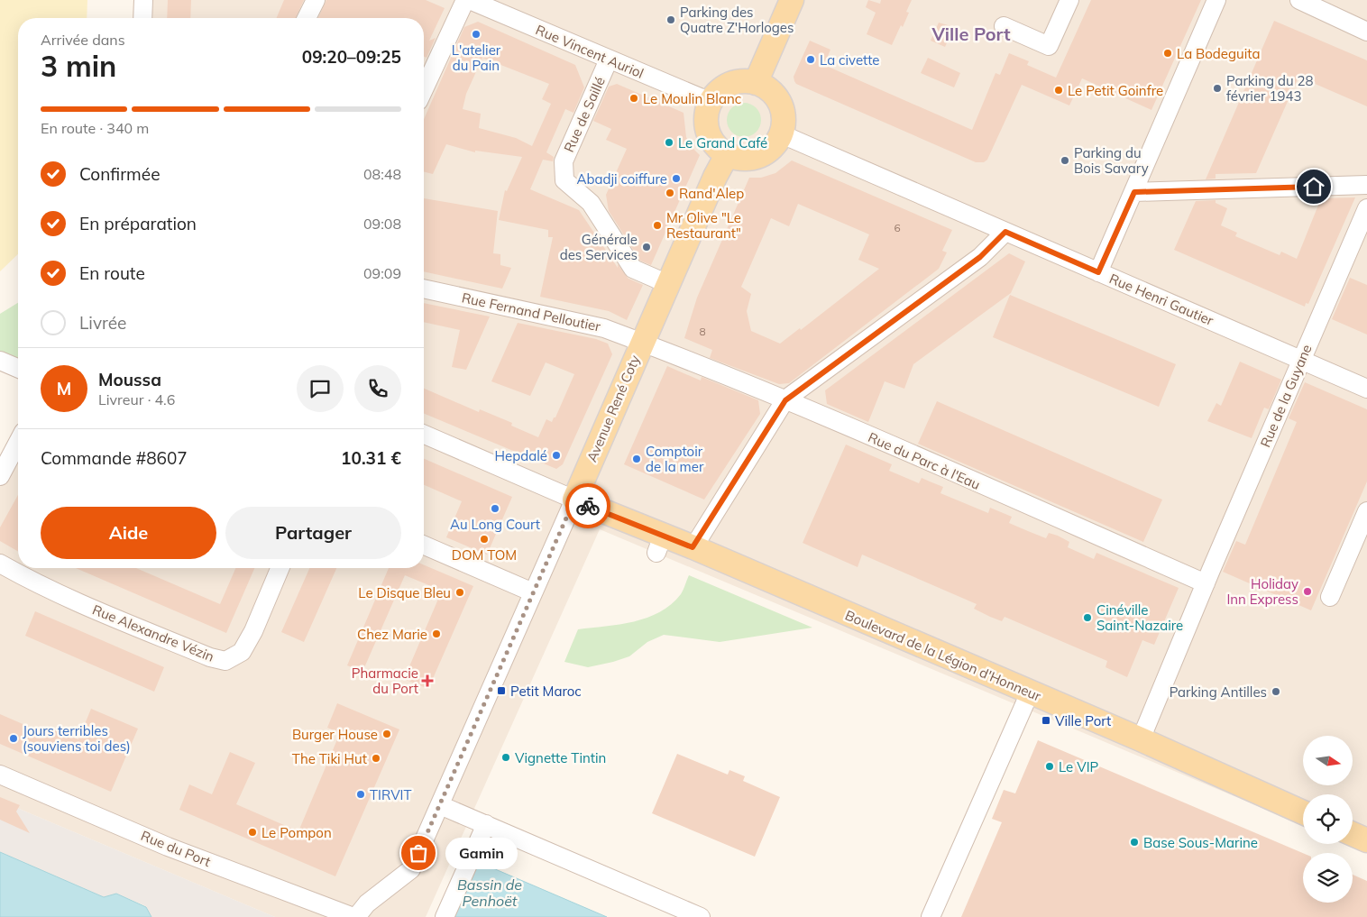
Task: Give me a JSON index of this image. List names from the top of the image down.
{
  "streets": {
    "main road": ["Avenue René Coty", "Boulevard de la Légion d'Honneur"],
    "street": [
      "Rue Vincent Auriol",
      "Rue de Saillé",
      "Rue Henri Gautier",
      "Rue Fernand Pelloutier",
      "Rue de la Guyane",
      "Rue du Parc à l'Eau",
      "Rue Alexandre Vézin",
      "Rue du Port"
    ]
  },
  "crossings": [
    ["Rue Vincent Auriol", "Rue de Saillé"],
    ["Rue Vincent Auriol", "Rue Henri Gautier"],
    ["Rue Vincent Auriol", "Avenue René Coty"],
    ["Rue de Saillé", "Avenue René Coty"],
    ["Rue Henri Gautier", "Rue de la Guyane"],
    ["Rue Henri Gautier", "Avenue René Coty"],
    ["Rue Fernand Pelloutier", "Avenue René Coty"],
    ["Rue Fernand Pelloutier", "Rue du Parc à l'Eau"],
    ["Rue de la Guyane", "Rue du Parc à l'Eau"],
    ["Rue de la Guyane", "Boulevard de la Légion d'Honneur"],
    ["Avenue René Coty", "Rue du Parc à l'Eau"],
    ["Avenue René Coty", "Boulevard de la Légion d'Honneur"],
    ["Avenue René Coty", "Rue du Port"]
  ],
  "districts": ["Ville Port"],
  "water": ["Bassin de Penhoët"],
  "places": {
    "other": [
      "Parking des Quatre Z'Horloges",
      "L'atelier du Pain",
      "La Bodeguita",
      "La civette",
      "Parking du 28 février 1943",
      "Le Petit Goinfre",
      "Le Moulin Blanc",
      "Le Grand Café",
      "Parking du Bois Savary",
      "Abadji coiffure",
      "Rand'Alep",
      "Mr Olive \"Le Restaurant\"",
      "Générale des Services",
      "Hepdalé",
      "Comptoir de la mer",
      "Au Long Court",
      "DOM TOM",
      "Holiday Inn Express",
      "Le Disque Bleu",
      "Cinéville Saint-Nazaire",
      "Chez Marie",
      "Parking Antilles",
      "Burger House",
      "Jours terribles (souviens toi des)",
      "Vignette Tintin",
      "The Tiki Hut",
      "Le VIP",
      "TIRVIT",
      "Le Pompon",
      "Base Sous-Marine",
      "Gamin"
    ],
    "health": ["Pharmacie du Port"],
    "transit": ["Petit Maroc", "Ville Port"]
  },
  "house_numbers": ["6", "8"],
  "north": "right",
  "page": {
    "heading": ["3 min", "Arrivée dans", "09:20–09:25"],
    "panel": [
      "Moussa",
      "Livreur · 4.6",
      "Commande #8607",
      "10.31 €"
    ],
    "bar": "En route · 340 m",
    "list": [
      ["Confirmée", "08:48"],
      ["En préparation", "09:08"],
      ["En route", "09:09"],
      "Livrée"
    ],
    "round": "M",
    "buttons": ["Aide", "Partager"],
    "bubble": "Gamin"
  }
}
